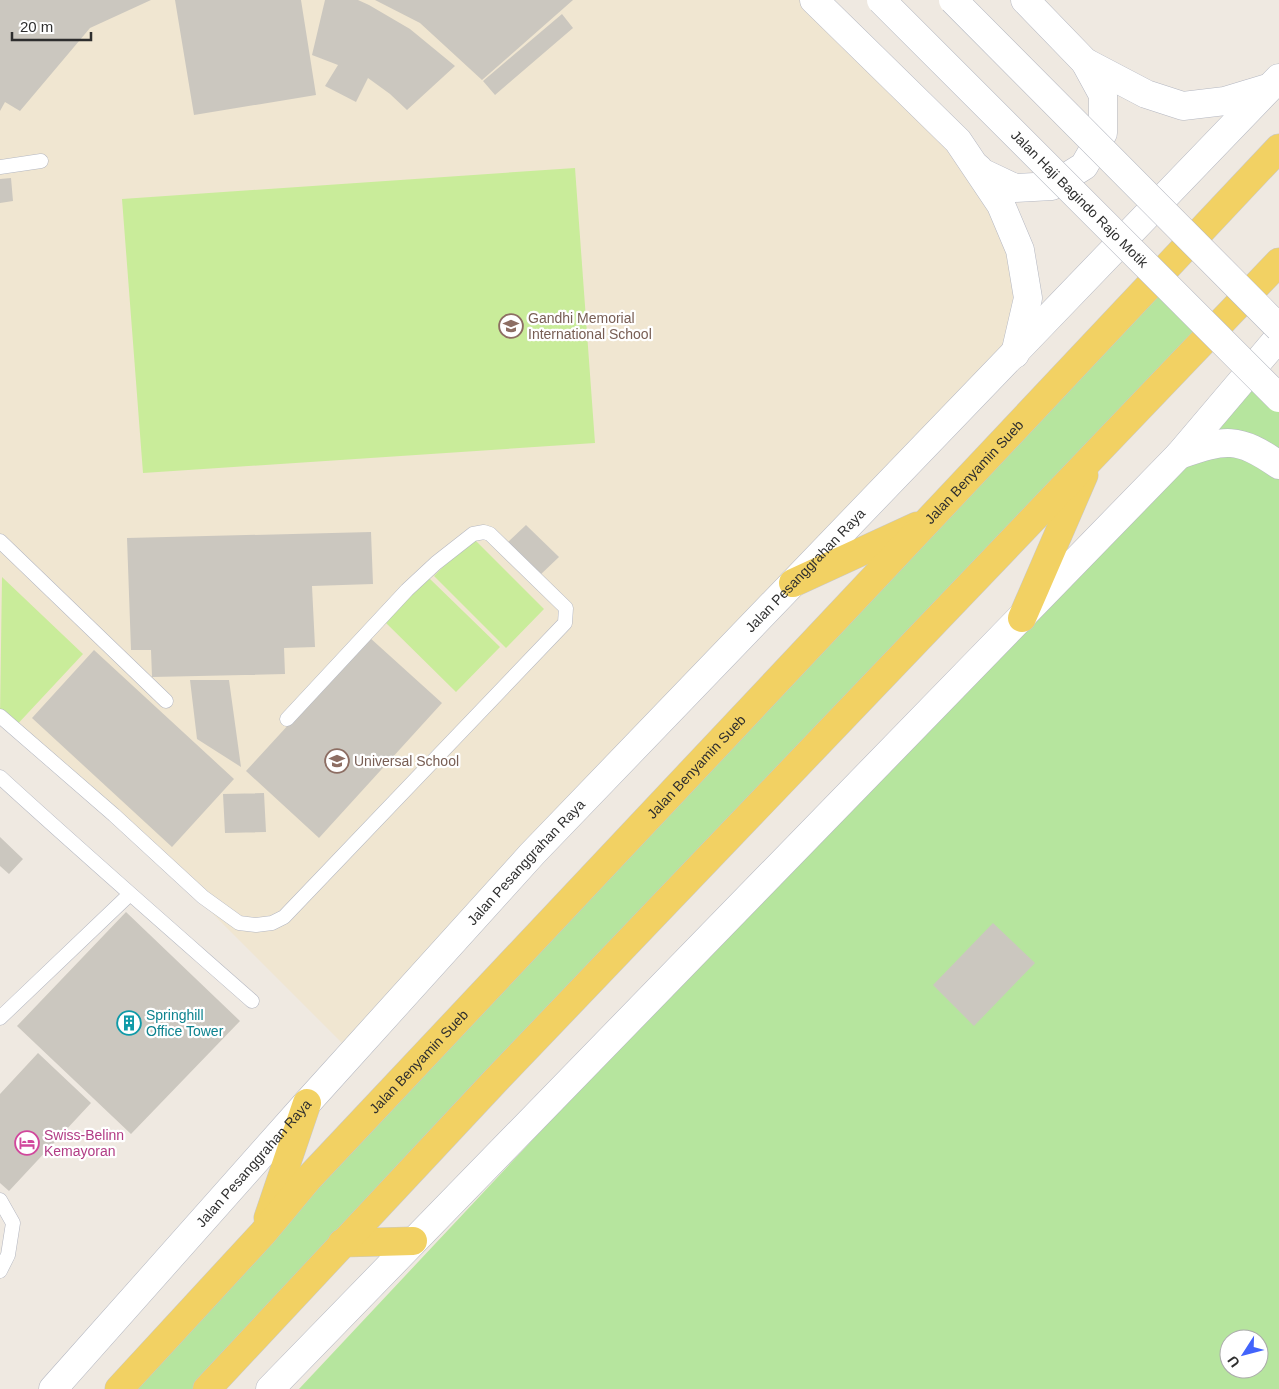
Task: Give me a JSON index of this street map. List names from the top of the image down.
{
  "streets": {
    "main road": ["Jalan Haji Bagindo Rajo Motik", "Jalan Benyamin Sueb", "Jalan Pesanggrahan Raya"]
  },
  "places": {
    "school or university": ["Gandhi Memorial International School", "Universal School"],
    "building": ["Springhill Office Tower"],
    "hotel": ["Swiss-Belinn Kemayoran"]
  },
  "scale_bar": "20 m",
  "north": "bottom left"
}
